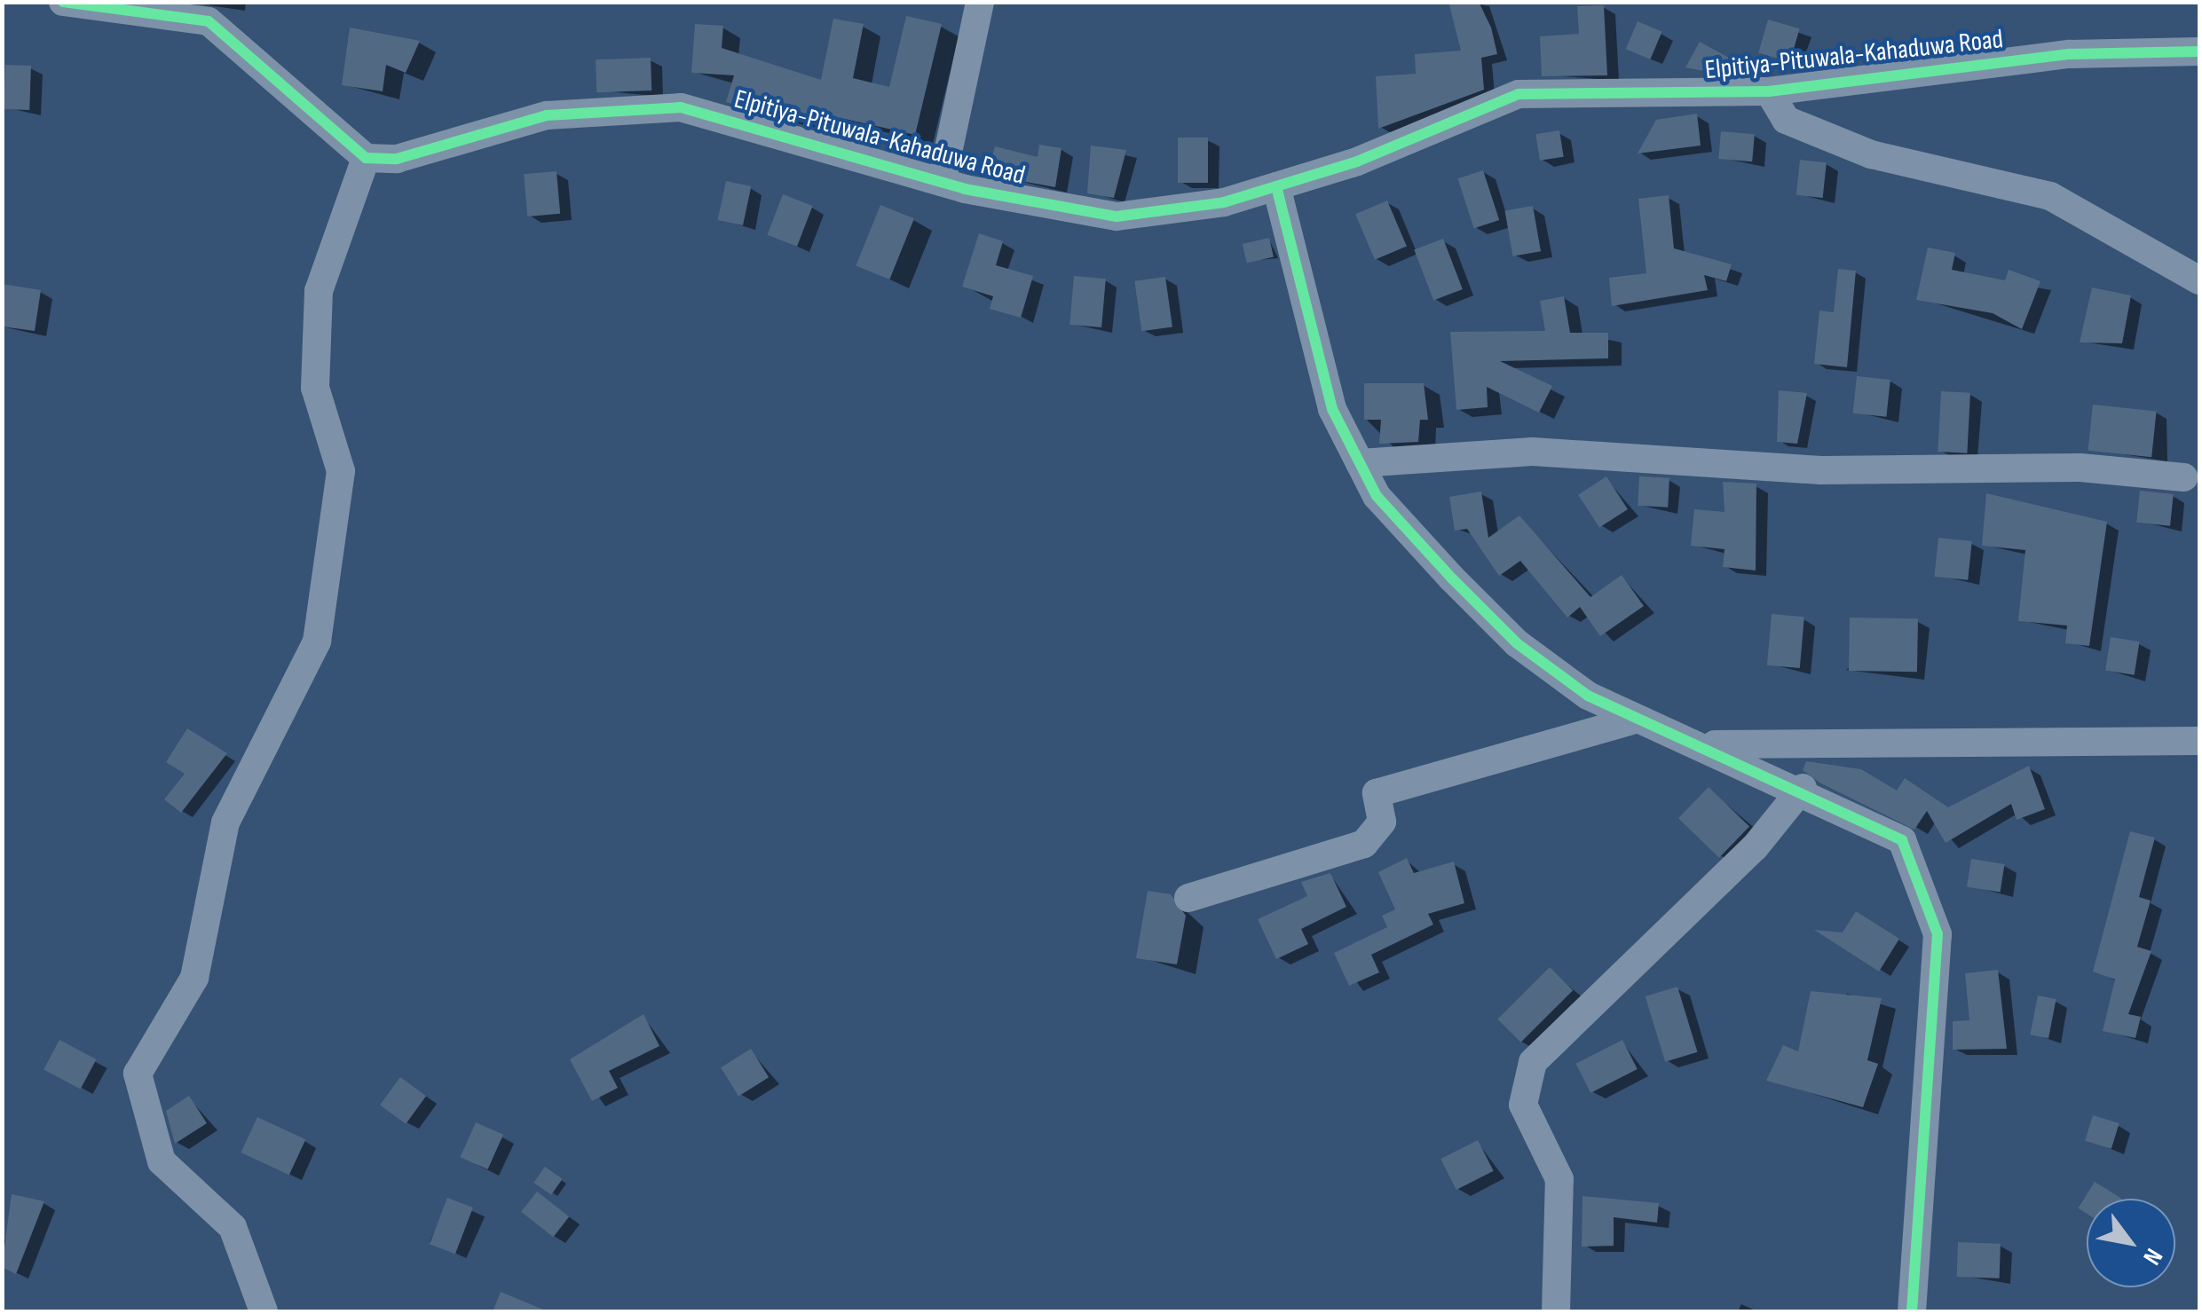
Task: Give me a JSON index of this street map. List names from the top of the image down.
{
  "streets": {
    "street": ["Elpitiya-Pituwala-Kahaduwa Road"]
  },
  "north": "bottom right"
}
